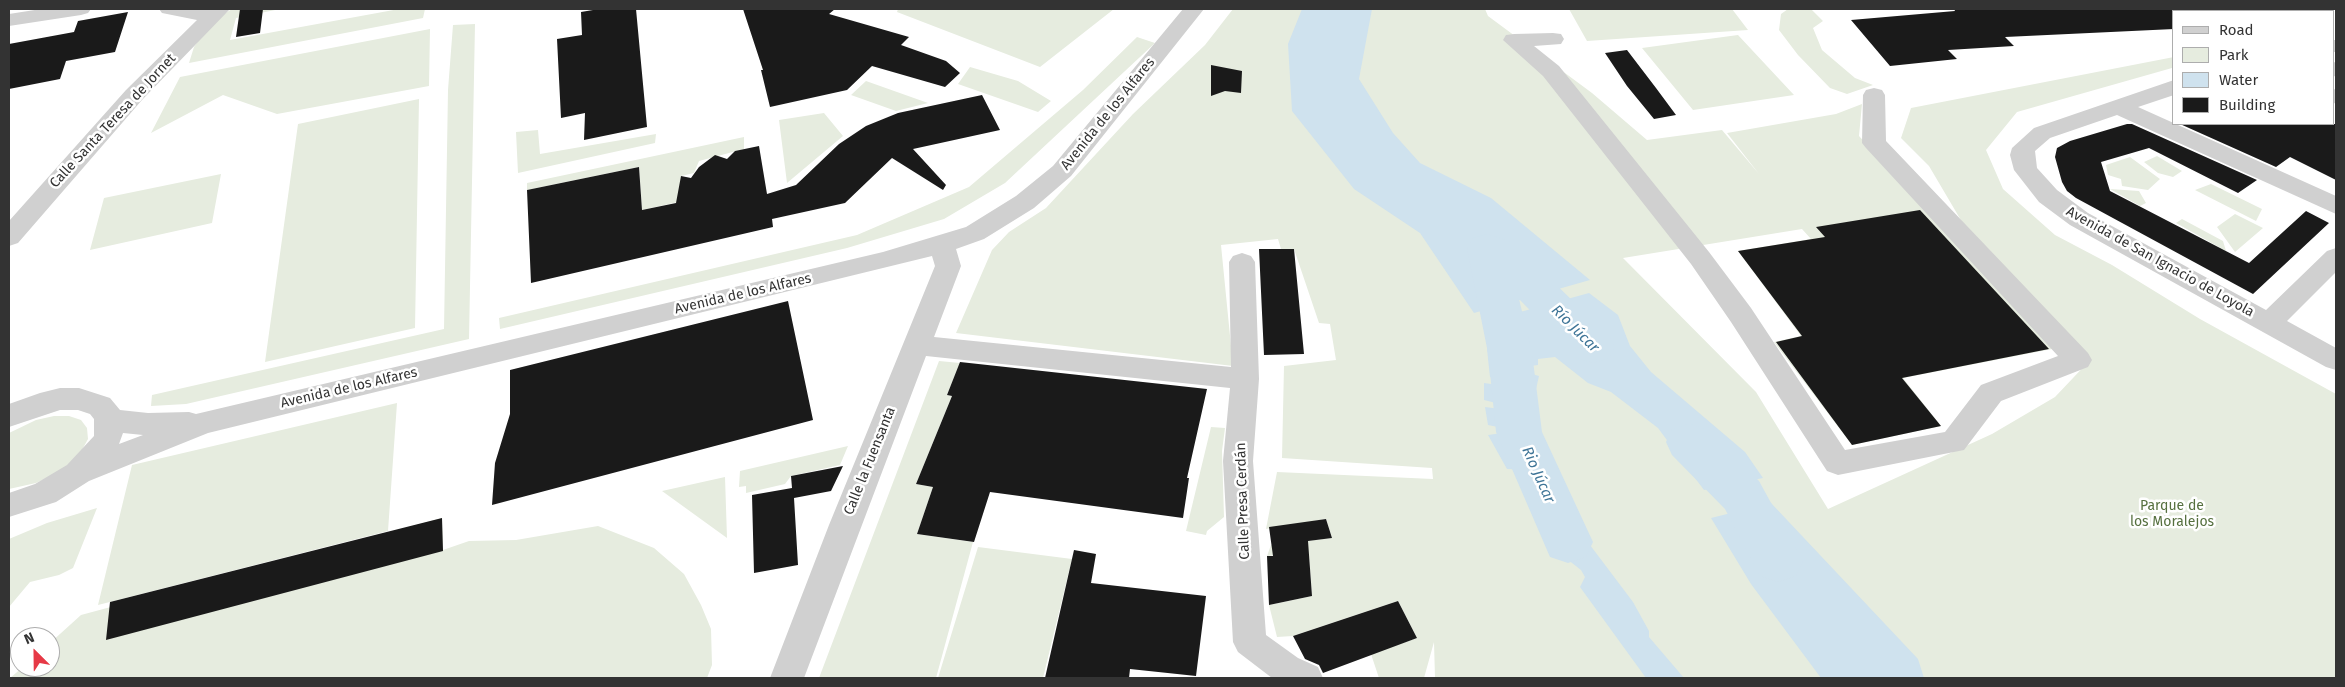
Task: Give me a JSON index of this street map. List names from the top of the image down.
{
  "streets": {
    "street": [
      "Avenida de los Alfares",
      "Calle Santa Teresa de Jornet",
      "Avenida de San Ignacio de Loyola",
      "Calle la Fuensanta",
      "Calle Presa Cerdán"
    ]
  },
  "crossings": [
    ["Avenida de los Alfares", "Calle la Fuensanta"]
  ],
  "water": ["Río Júcar", "Rio Júcar"],
  "parks": ["Parque de los Moralejos"],
  "legend": [
    "Road",
    "Park",
    "Water",
    "Building"
  ],
  "north": "top left"
}
